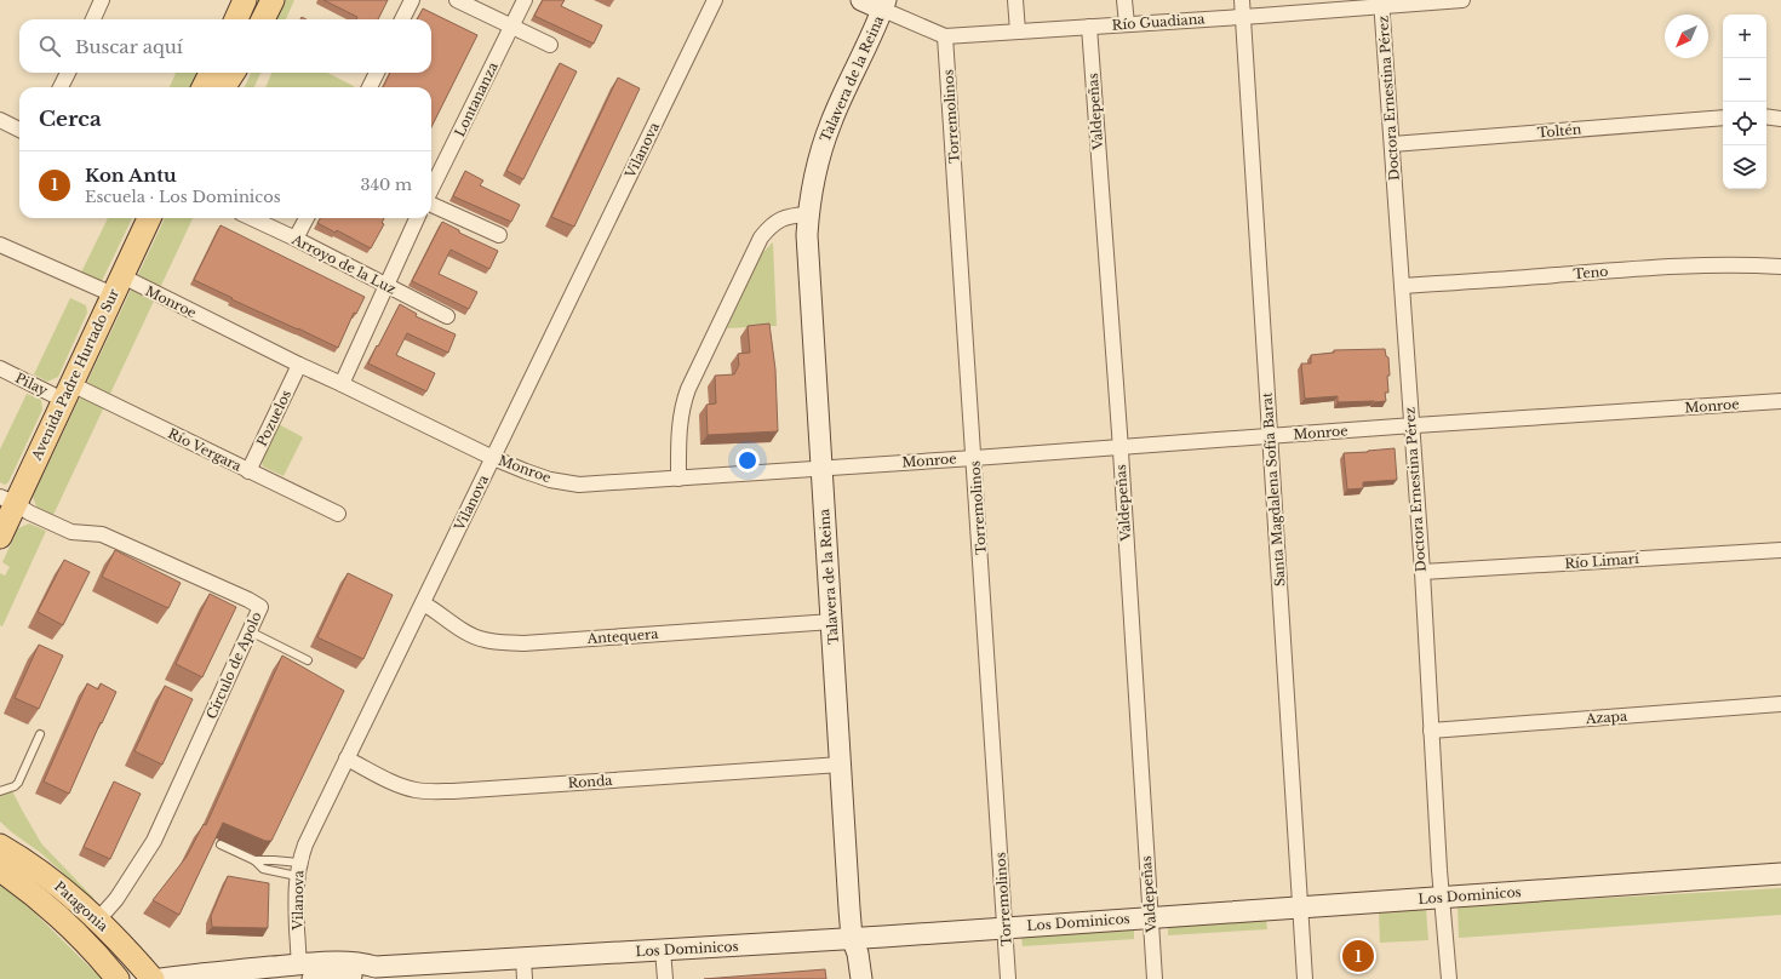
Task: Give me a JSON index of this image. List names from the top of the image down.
{
  "streets": {
    "main road": ["Avenida Padre Hurtado Sur", "Patagonia"],
    "street": [
      "Río Guadiana",
      "Talavera de la Reina",
      "Doctora Ernestina Pérez",
      "Lontananza",
      "Valdepeñas",
      "Torremolinos",
      "Toltén",
      "Vilanova",
      "Arroyo de la Luz",
      "Teno",
      "Monroe",
      "Pilay",
      "Pozuelos",
      "Río Vergara",
      "Santa Magdalena Sofía Barat",
      "Río Limarí",
      "Antequera",
      "Círculo de Apolo",
      "Azapa",
      "Ronda",
      "Los Dominicos"
    ]
  },
  "crossings": [
    ["Río Guadiana", "Talavera de la Reina"],
    ["Río Guadiana", "Doctora Ernestina Pérez"],
    ["Río Guadiana", "Valdepeñas"],
    ["Río Guadiana", "Torremolinos"],
    ["Río Guadiana", "Santa Magdalena Sofía Barat"],
    ["Talavera de la Reina", "Monroe"],
    ["Talavera de la Reina", "Antequera"],
    ["Talavera de la Reina", "Ronda"],
    ["Talavera de la Reina", "Los Dominicos"],
    ["Doctora Ernestina Pérez", "Toltén"],
    ["Doctora Ernestina Pérez", "Teno"],
    ["Doctora Ernestina Pérez", "Monroe"],
    ["Doctora Ernestina Pérez", "Río Limarí"],
    ["Doctora Ernestina Pérez", "Azapa"],
    ["Doctora Ernestina Pérez", "Los Dominicos"],
    ["Valdepeñas", "Monroe"],
    ["Valdepeñas", "Los Dominicos"],
    ["Torremolinos", "Monroe"],
    ["Torremolinos", "Los Dominicos"],
    ["Vilanova", "Monroe"],
    ["Vilanova", "Antequera"],
    ["Vilanova", "Ronda"],
    ["Vilanova", "Los Dominicos"],
    ["Monroe", "Avenida Padre Hurtado Sur"],
    ["Monroe", "Pozuelos"],
    ["Monroe", "Santa Magdalena Sofía Barat"],
    ["Avenida Padre Hurtado Sur", "Pilay"],
    ["Avenida Padre Hurtado Sur", "Río Vergara"],
    ["Avenida Padre Hurtado Sur", "Círculo de Apolo"],
    ["Pilay", "Río Vergara"],
    ["Pozuelos", "Río Vergara"],
    ["Santa Magdalena Sofía Barat", "Los Dominicos"],
    ["Círculo de Apolo", "Patagonia"]
  ],
  "north": "bottom left",
  "page": {
    "map_buttons": ["+", "−"],
    "search": "Buscar aquí",
    "heading": "Cerca",
    "list": [
      {
        "mark": "1",
        "name": "Kon Antu",
        "note": "Escuela · Los Dominicos",
        "value": "340 m"
      }
    ],
    "pins": "1"
  }
}
